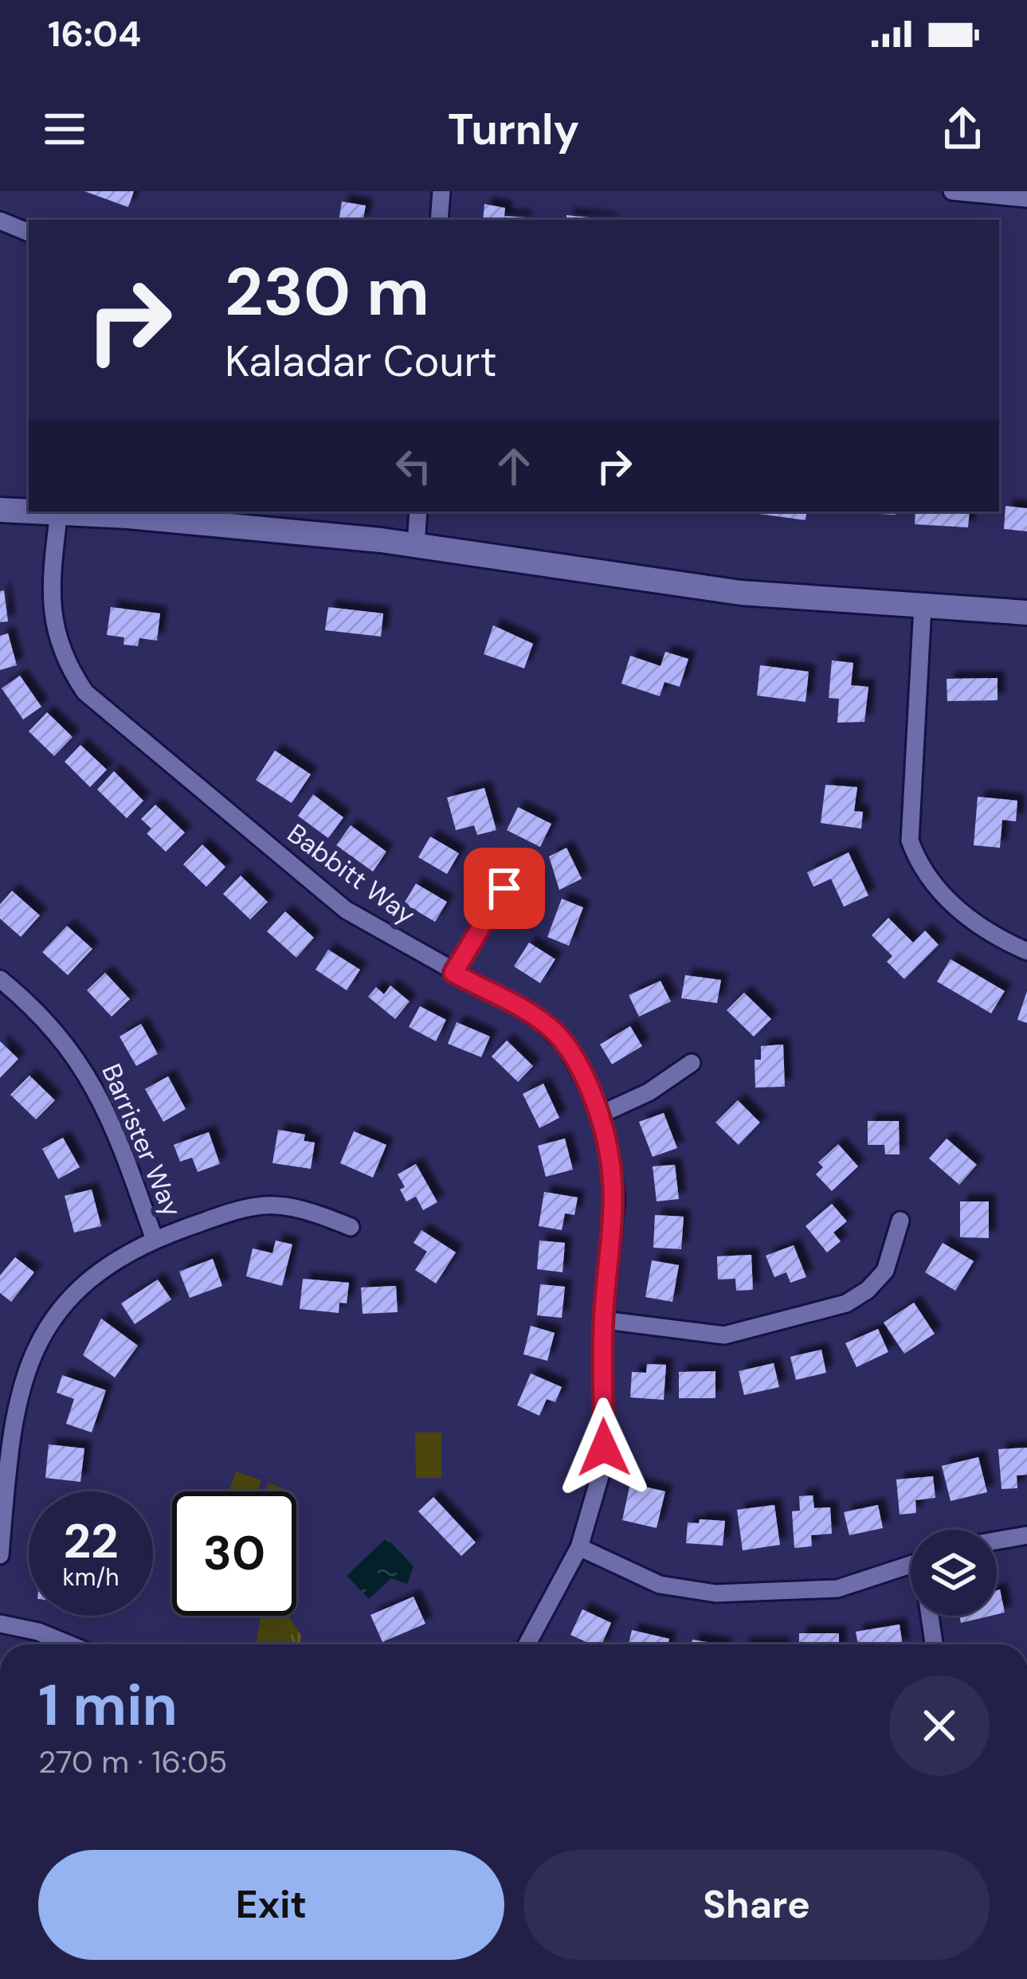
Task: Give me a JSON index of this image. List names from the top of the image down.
{
  "streets": {
    "street": ["Babbitt Way", "Barrister Way"]
  },
  "page": {
    "status": "16:04",
    "header": "Turnly",
    "turn": ["230 m", "Kaladar Court"],
    "speed": "22 km/h",
    "limit": "30",
    "heading": ["1 min", "270 m · 16:05"],
    "buttons": ["Exit", "Share"]
  }
}
